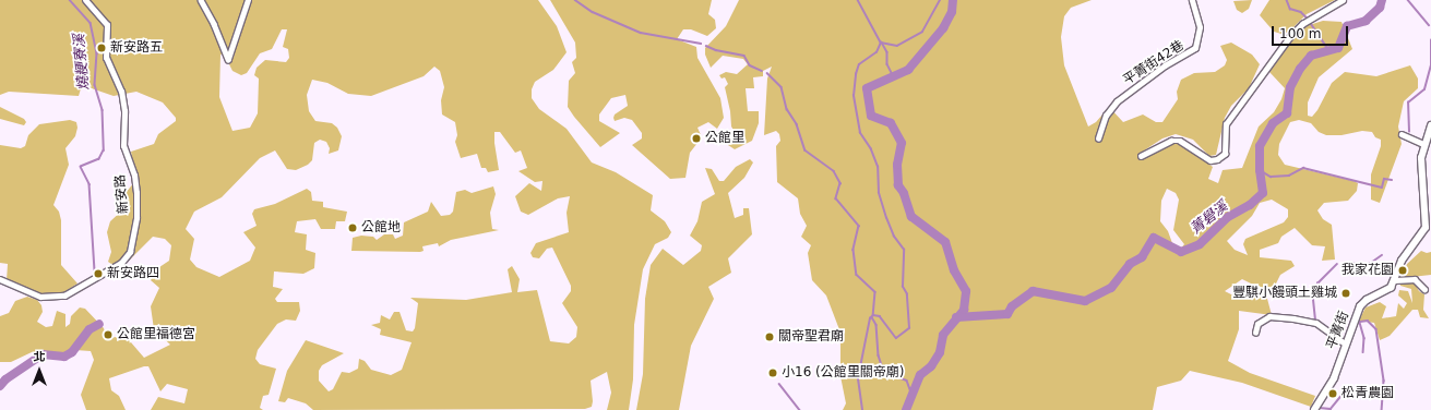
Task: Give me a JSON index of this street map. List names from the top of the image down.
{
  "streets": {
    "street": ["平菁街42巷", "新安路", "平菁街"]
  },
  "water": ["燒粳寮溪", "菁礐溪"],
  "places": [
    "新安路五",
    "公館里",
    "公館地",
    "我家花園",
    "新安路四",
    "豐騏小饅頭土雞城",
    "公館里福德宮",
    "關帝聖君廟",
    "小16 (公館里關帝廟)",
    "松青農園"
  ],
  "scale_bar": "100 m",
  "north": "top"
}
